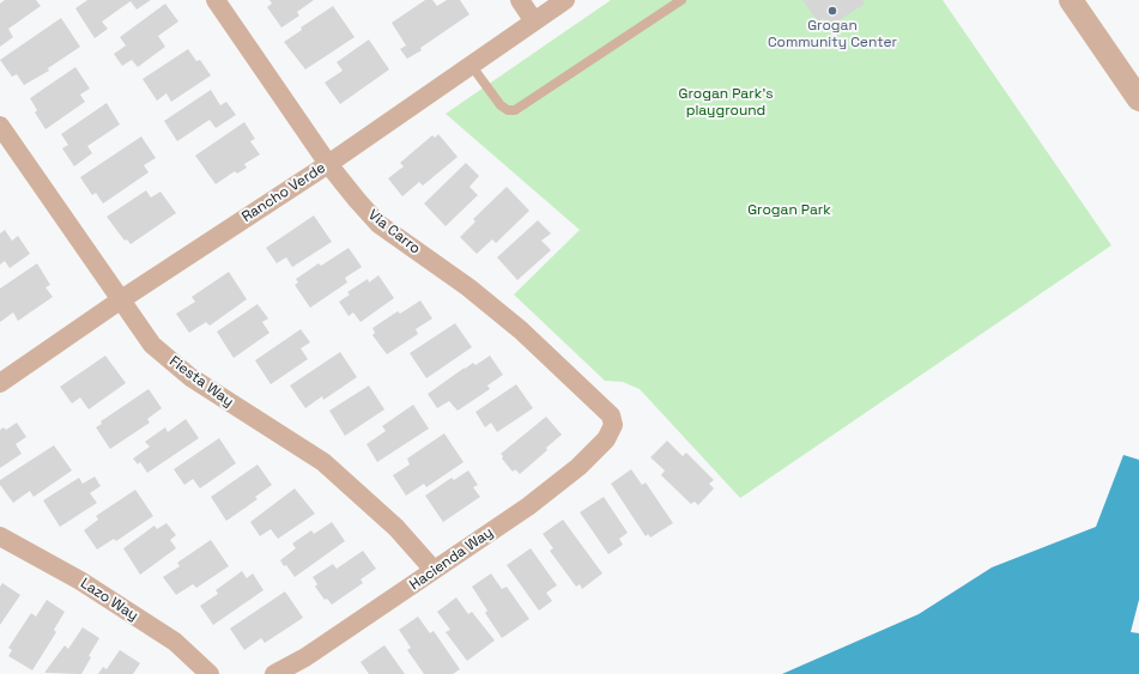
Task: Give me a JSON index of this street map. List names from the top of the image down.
{
  "streets": {
    "street": [
      "Rancho Verde",
      "Via Carro",
      "Fiesta Way",
      "Hacienda Way",
      "Lazo Way"
    ]
  },
  "crossings": [
    ["Rancho Verde", "Via Carro"],
    ["Rancho Verde", "Fiesta Way"],
    ["Via Carro", "Hacienda Way"],
    ["Fiesta Way", "Hacienda Way"]
  ],
  "parks": ["Grogan Park's playground", "Grogan Park"],
  "places": ["Grogan Community Center"]
}
